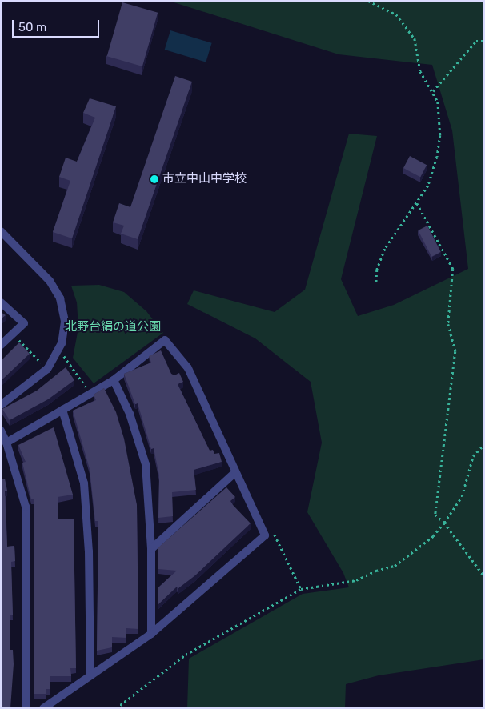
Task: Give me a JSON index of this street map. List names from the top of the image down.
{
  "parks": ["北野台絹の道公園"],
  "places": ["市立中山中学校"],
  "scale_bar": "50 m"
}
